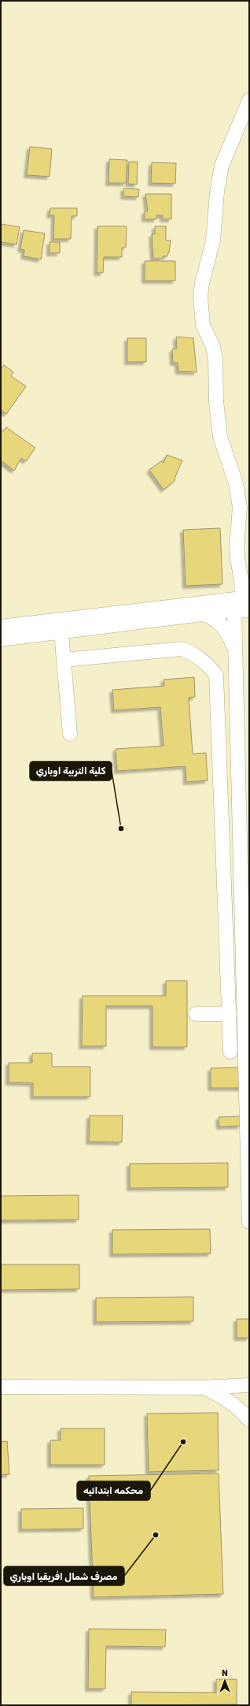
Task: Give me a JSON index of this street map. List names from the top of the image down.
{
  "places": ["كلية التربية اوباري", "محكمه ابتدائيه", "مصرف شمال افريقيا اوباري"],
  "north": "top"
}
